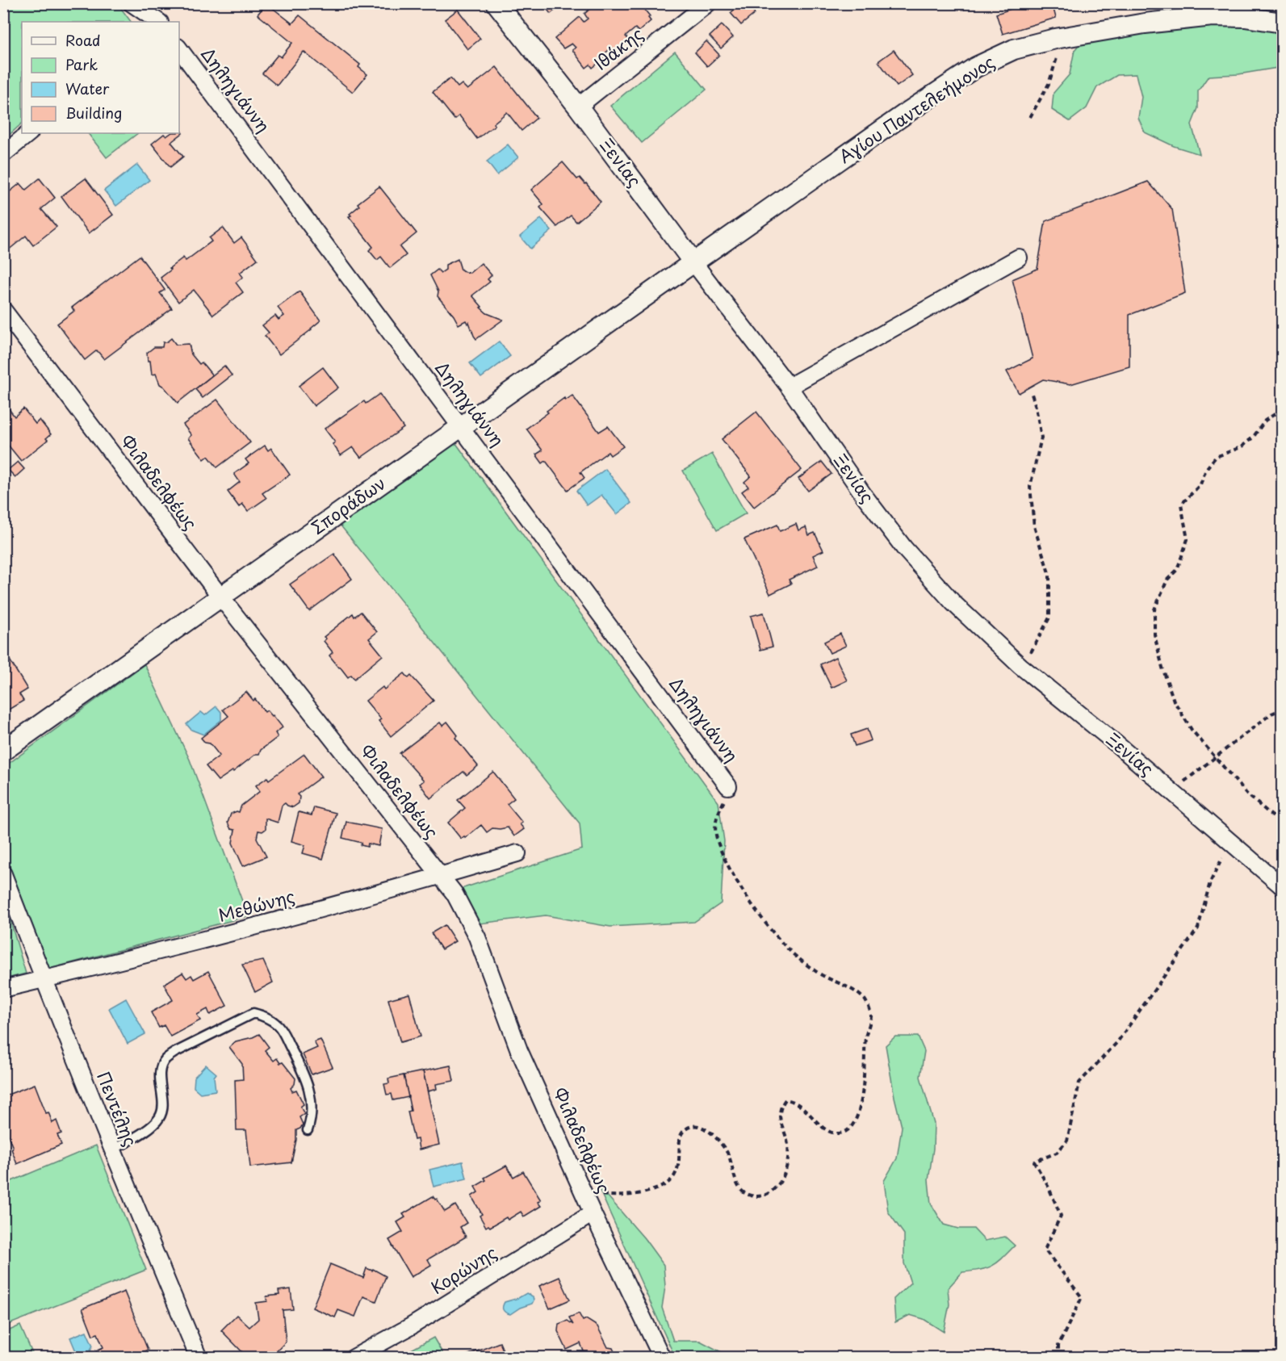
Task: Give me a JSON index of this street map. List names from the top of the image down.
{
  "streets": {
    "street": [
      "Ιθάκης",
      "Δηληγιάννη",
      "Αγίου Παντελεήμονος",
      "Ξενίας",
      "Φιλαδελφέως",
      "Σποράδων",
      "Μεθώνης",
      "Πεντέλης",
      "Κορώνης"
    ]
  },
  "crossings": [
    ["Ιθάκης", "Ξενίας"],
    ["Δηληγιάννη", "Σποράδων"],
    ["Αγίου Παντελεήμονος", "Ξενίας"],
    ["Αγίου Παντελεήμονος", "Σποράδων"],
    ["Ξενίας", "Σποράδων"],
    ["Φιλαδελφέως", "Σποράδων"],
    ["Φιλαδελφέως", "Μεθώνης"],
    ["Φιλαδελφέως", "Κορώνης"],
    ["Μεθώνης", "Πεντέλης"]
  ],
  "legend": [
    "Road",
    "Park",
    "Water",
    "Building"
  ]
}
